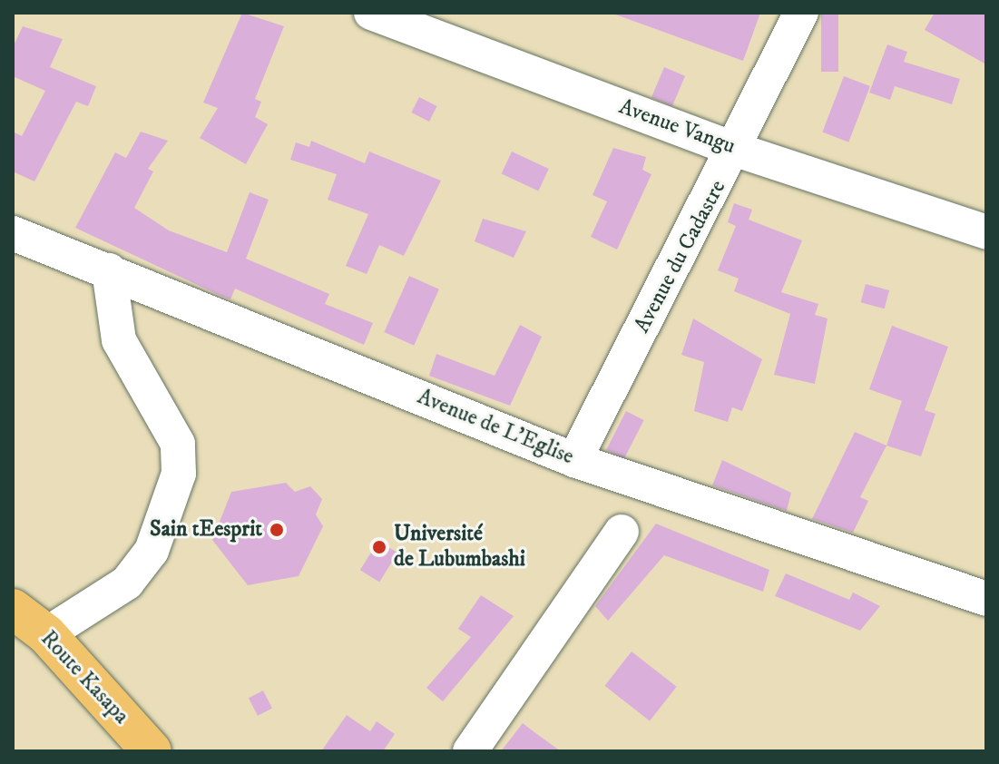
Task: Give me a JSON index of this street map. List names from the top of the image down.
{
  "streets": {
    "main road": ["Route Kasapa"],
    "street": ["Avenue Vangu", "Avenue du Cadastre", "Avenue de L'Eglise"]
  },
  "crossings": [
    ["Avenue Vangu", "Avenue du Cadastre"],
    ["Avenue du Cadastre", "Avenue de L'Eglise"]
  ],
  "places": ["Sain tEesprit", "Université de Lubumbashi"]
}
